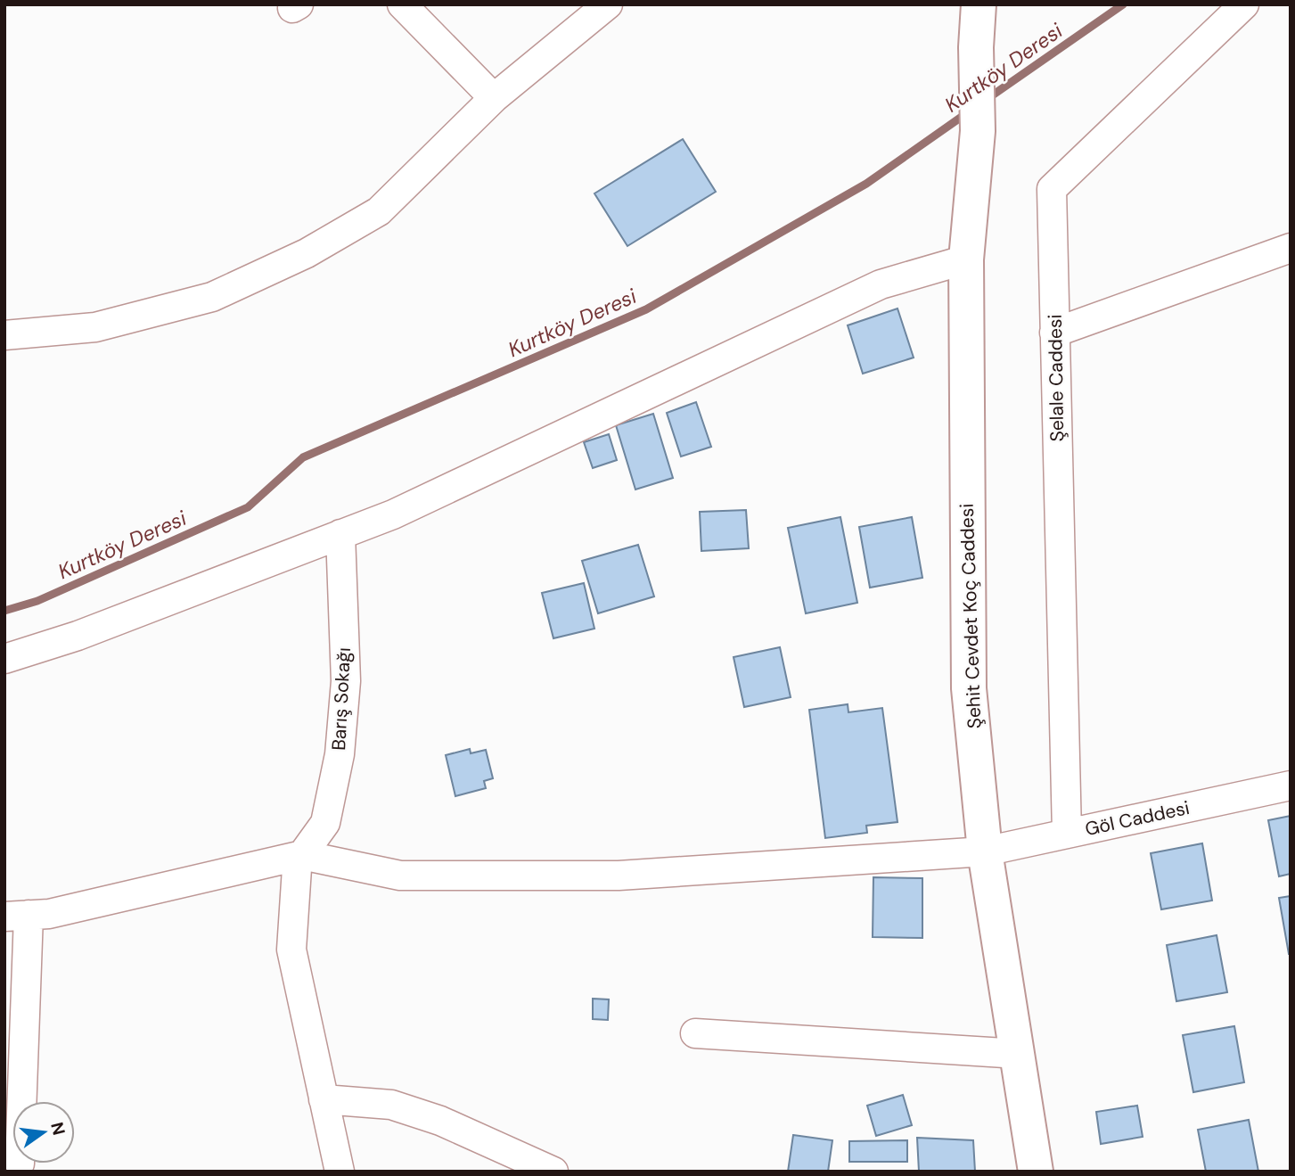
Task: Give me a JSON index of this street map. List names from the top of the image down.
{
  "streets": {
    "main road": ["Şehit Cevdet Koç Caddesi"],
    "street": ["Şelale Caddesi", "Barış Sokağı", "Göl Caddesi"]
  },
  "crossings": [
    ["Şelale Caddesi", "Göl Caddesi"],
    ["Şehit Cevdet Koç Caddesi", "Göl Caddesi"],
    ["Barış Sokağı", "Göl Caddesi"]
  ],
  "water": ["Kurtköy Deresi"],
  "north": "right"
}
